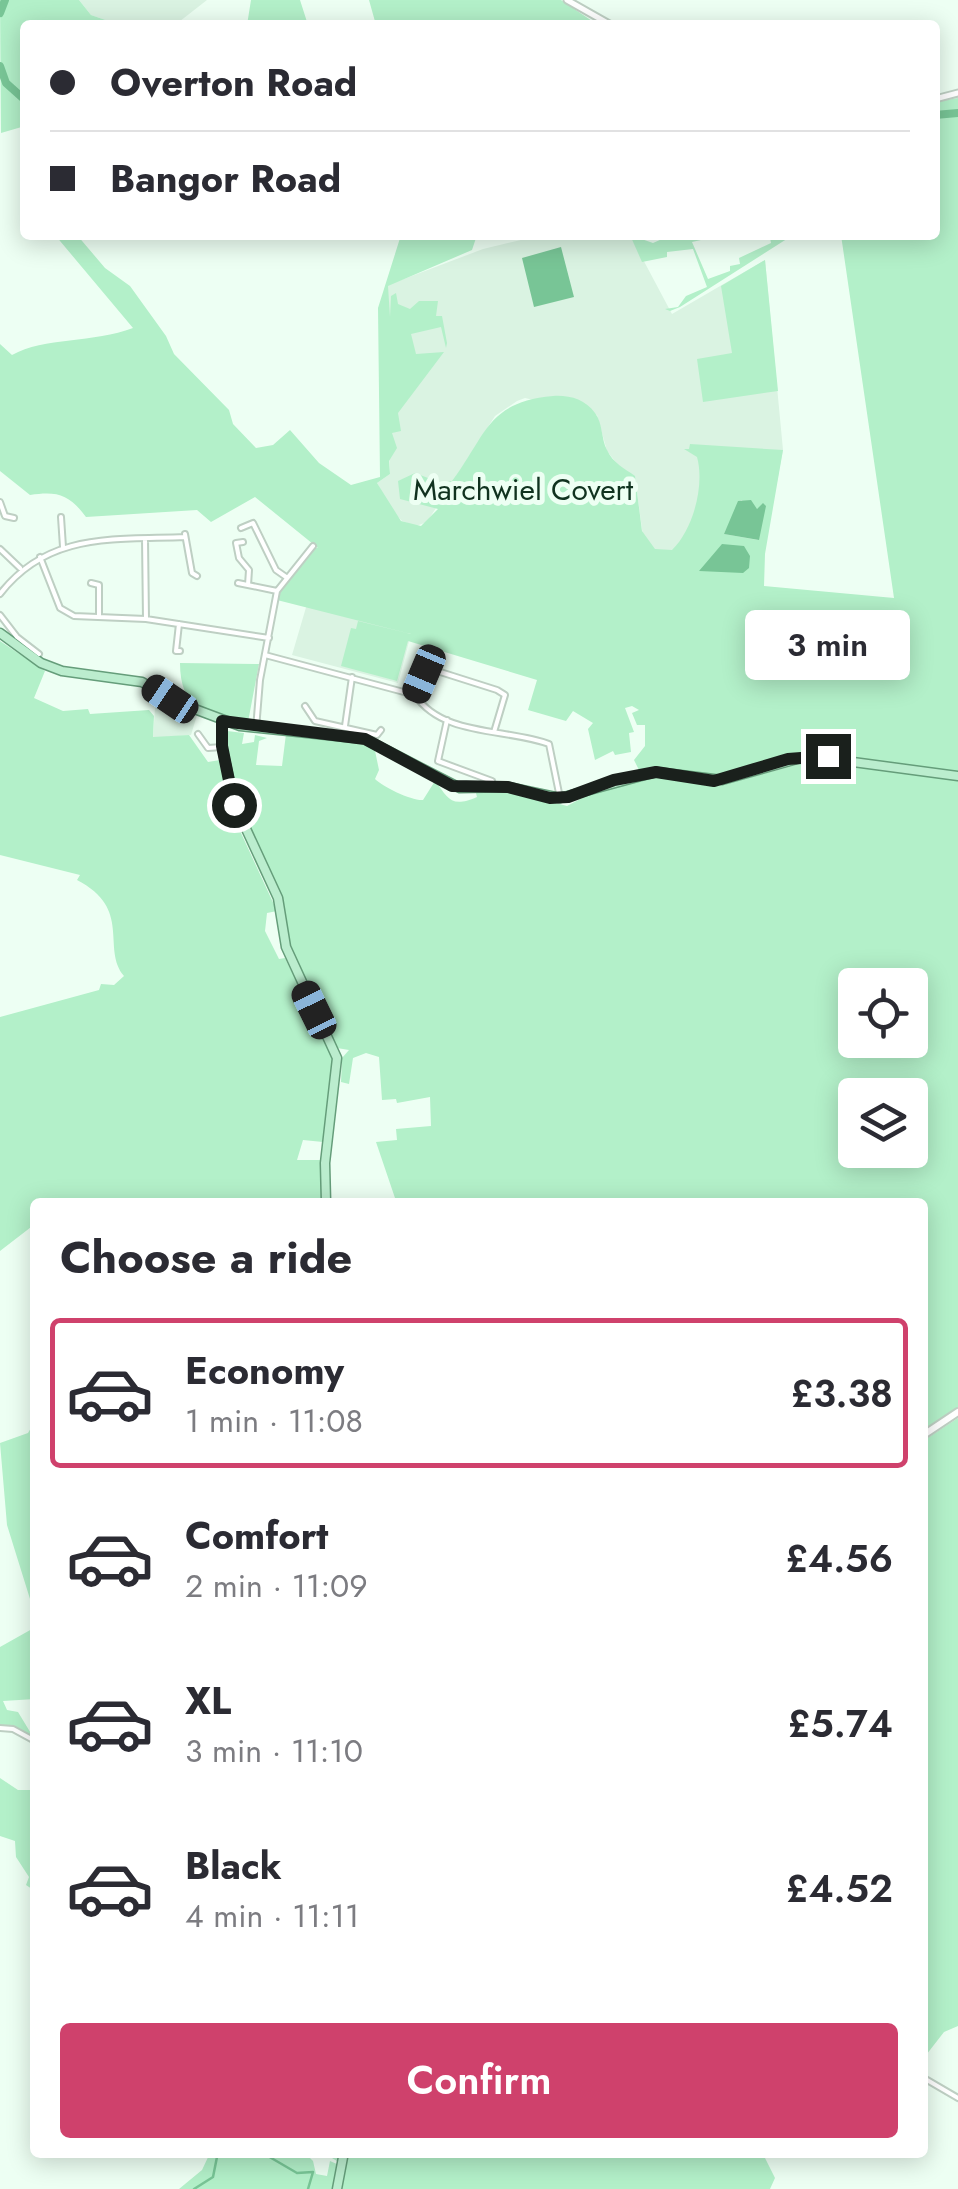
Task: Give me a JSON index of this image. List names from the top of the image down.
{
  "parks": ["Marchwiel Covert"],
  "page": {
    "banner": ["Overton Road", "Bangor Road"],
    "bubble": "3 min",
    "heading": "Choose a ride",
    "list": [
      {
        "name": "Economy",
        "note": "1 min · 11:08",
        "value": "£3.38"
      },
      {
        "name": "Comfort",
        "note": "2 min · 11:09",
        "value": "£4.56"
      },
      {
        "name": "XL",
        "note": "3 min · 11:10",
        "value": "£5.74"
      },
      {
        "name": "Black",
        "note": "4 min · 11:11",
        "value": "£4.52"
      }
    ],
    "buttons": "Confirm"
  }
}
